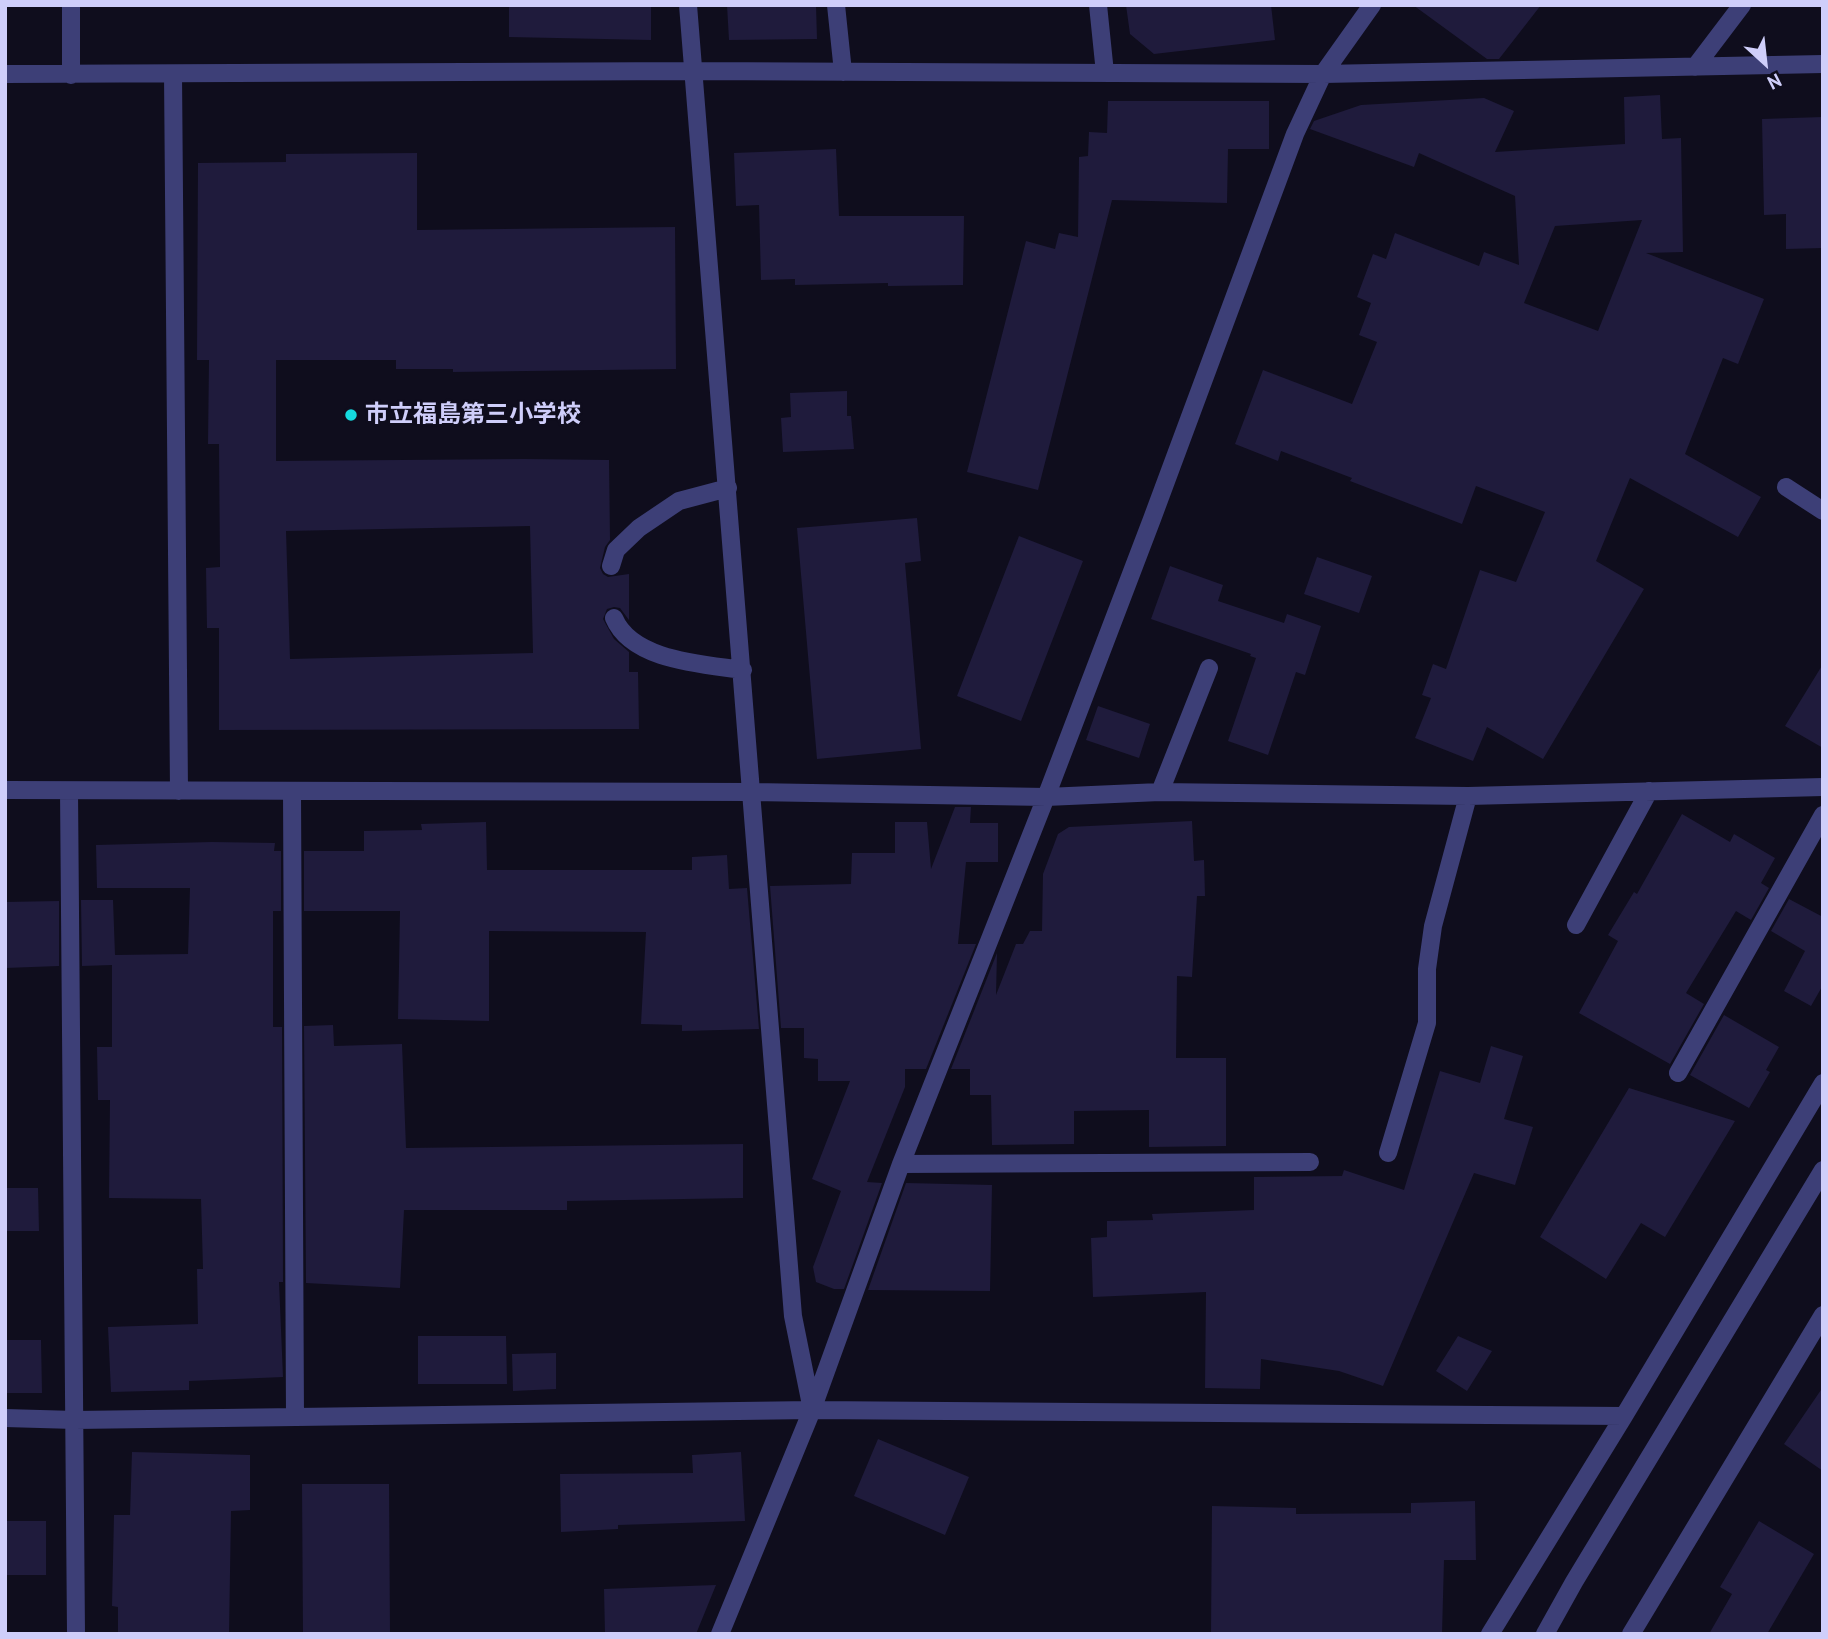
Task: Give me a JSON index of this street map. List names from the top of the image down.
{
  "places": ["市立福島第三小学校"],
  "north": "bottom right"
}
